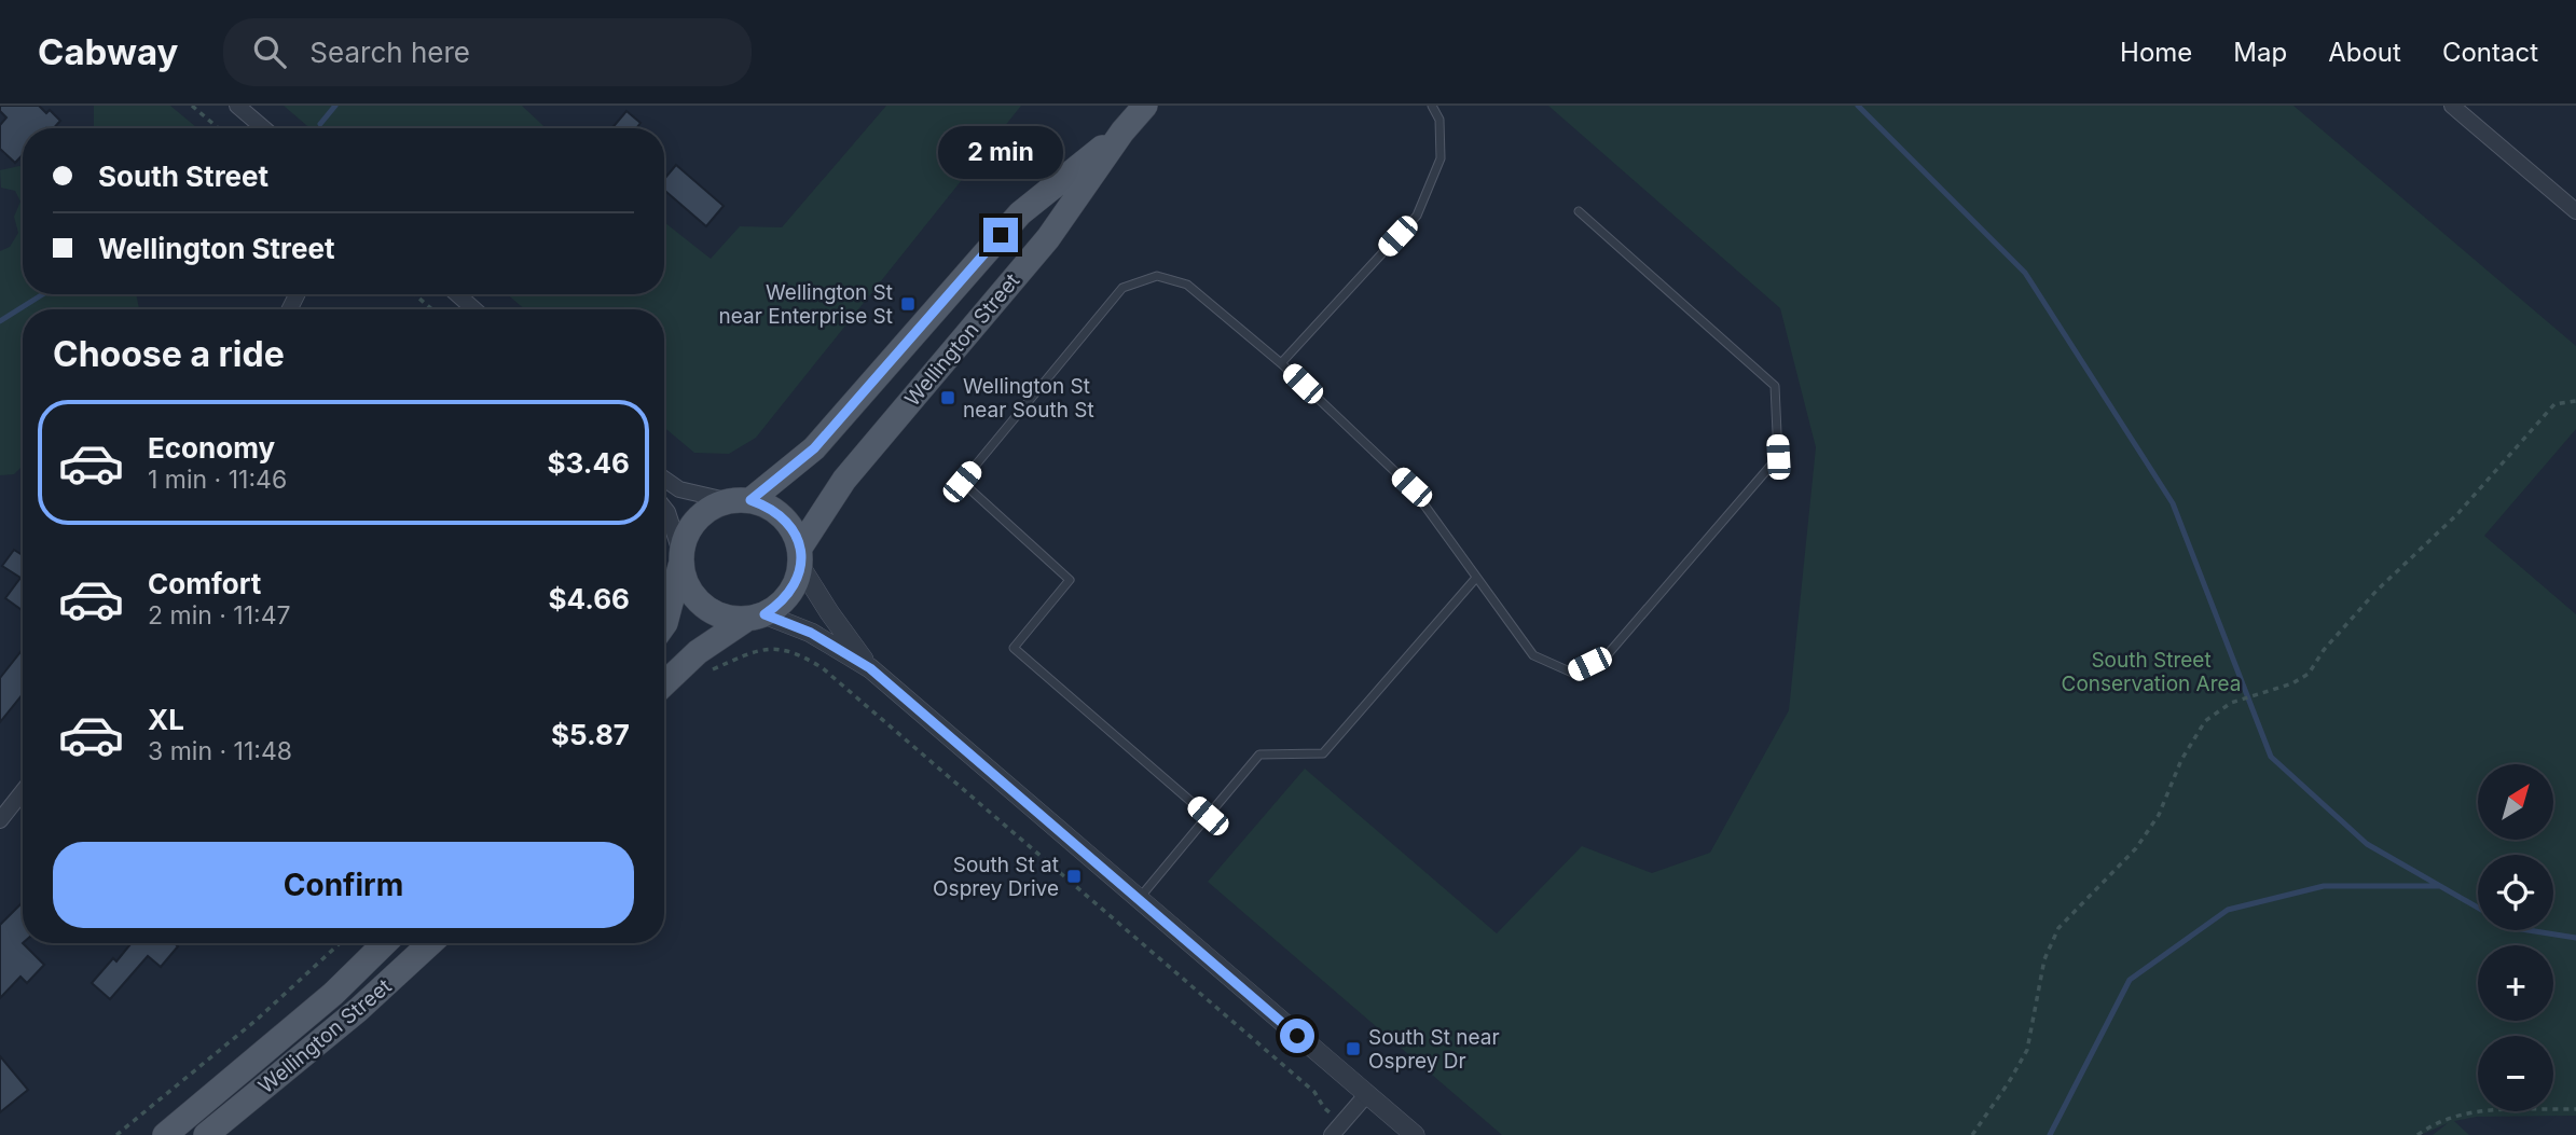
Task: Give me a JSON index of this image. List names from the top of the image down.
{
  "streets": {
    "main road": ["Wellington Street"]
  },
  "parks": ["South Street Conservation Area"],
  "places": {
    "transit": [
      "Wellington St near Enterprise St",
      "Wellington St near South St",
      "South St at Osprey Drive",
      "South St near Osprey Dr"
    ]
  },
  "north": "top right",
  "page": {
    "header": "Cabway",
    "search": "Search here",
    "nav": [
      "Home",
      "Map",
      "About",
      "Contact"
    ],
    "bubble": "2 min",
    "banner": ["South Street", "Wellington Street"],
    "heading": "Choose a ride",
    "list": [
      {
        "name": "Economy",
        "note": "1 min · 11:46",
        "value": "$3.46"
      },
      {
        "name": "Comfort",
        "note": "2 min · 11:47",
        "value": "$4.66"
      },
      {
        "name": "XL",
        "note": "3 min · 11:48",
        "value": "$5.87"
      }
    ],
    "map_buttons": ["+", "−"],
    "buttons": "Confirm"
  }
}
